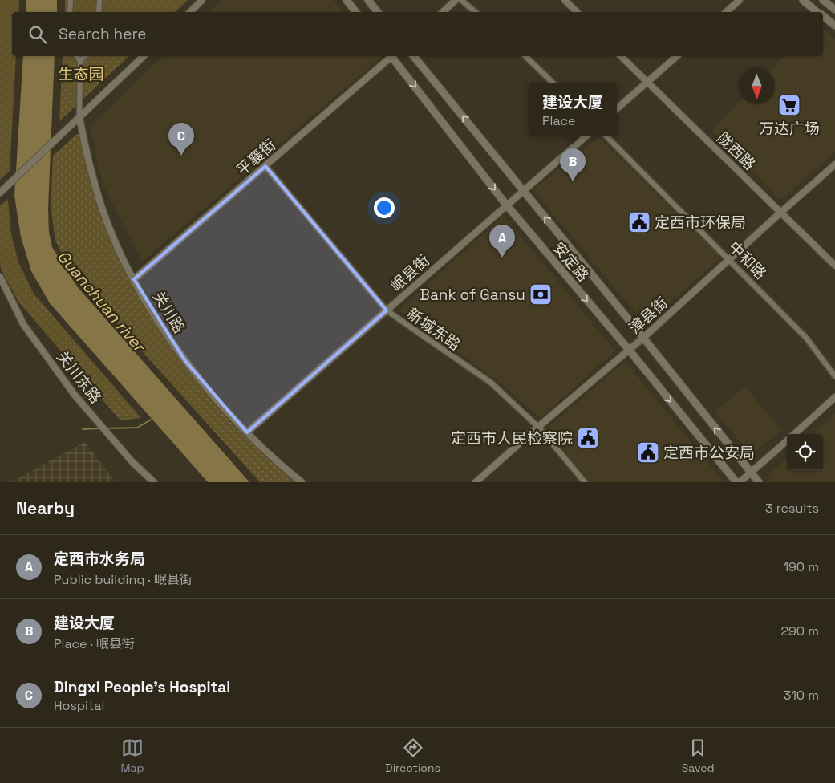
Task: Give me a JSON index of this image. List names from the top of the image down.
{
  "streets": {
    "main road": ["安定路"],
    "street": [
      "陇西路",
      "平襄街",
      "中和路",
      "岷县街",
      "关川路",
      "漳县街",
      "新城东路",
      "关川东路"
    ]
  },
  "crossings": [
    ["陇西路", "漳县街"],
    ["平襄街", "关川路"],
    ["平襄街", "新城东路"],
    ["中和路", "漳县街"],
    ["安定路", "岷县街"],
    ["安定路", "漳县街"],
    ["岷县街", "关川路"],
    ["岷县街", "新城东路"],
    ["漳县街", "新城东路"]
  ],
  "water": ["Guanchuan river"],
  "parks": ["生态园"],
  "places": {
    "supermarket": ["万达广场"],
    "public building": ["定西市环保局", "定西市人民检察院", "定西市公安局"],
    "bank": ["Bank of Gansu"]
  },
  "north": "bottom",
  "page": {
    "search": "Search here",
    "popup": ["建设大厦", "Place"],
    "pins": ["C", "B", "A"],
    "heading": ["Nearby", "3 results"],
    "list": [
      {
        "mark": "A",
        "name": "定西市水务局",
        "note": "Public building · 岷县街",
        "value": "190 m"
      },
      {
        "mark": "B",
        "name": "建设大厦",
        "note": "Place · 岷县街",
        "value": "290 m"
      },
      {
        "mark": "C",
        "name": "Dingxi People's Hospital",
        "note": "Hospital",
        "value": "310 m"
      }
    ],
    "nav": ["Map", "Directions", "Saved"]
  }
}
